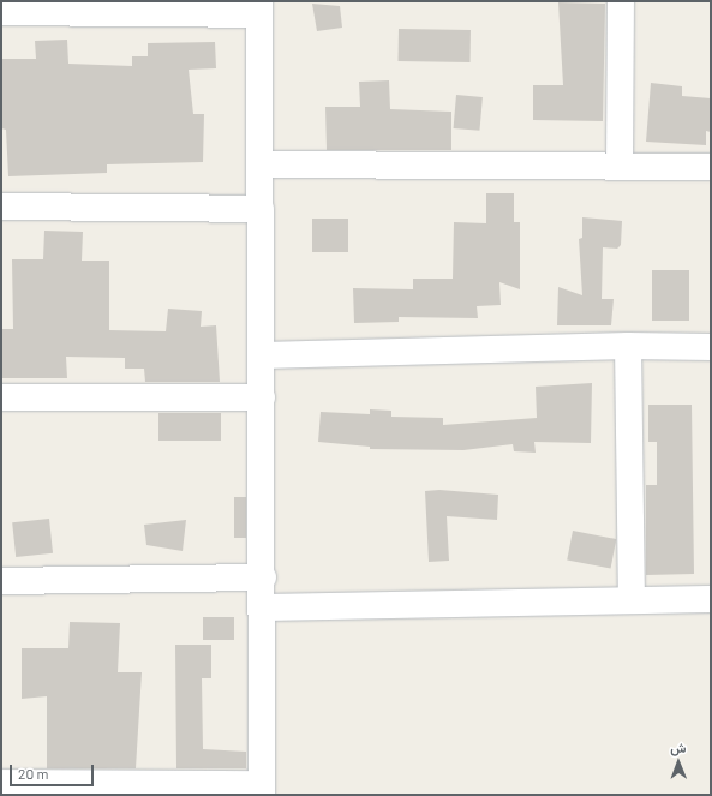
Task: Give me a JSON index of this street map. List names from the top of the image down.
{
  "scale_bar": "20 m",
  "north": "top"
}
